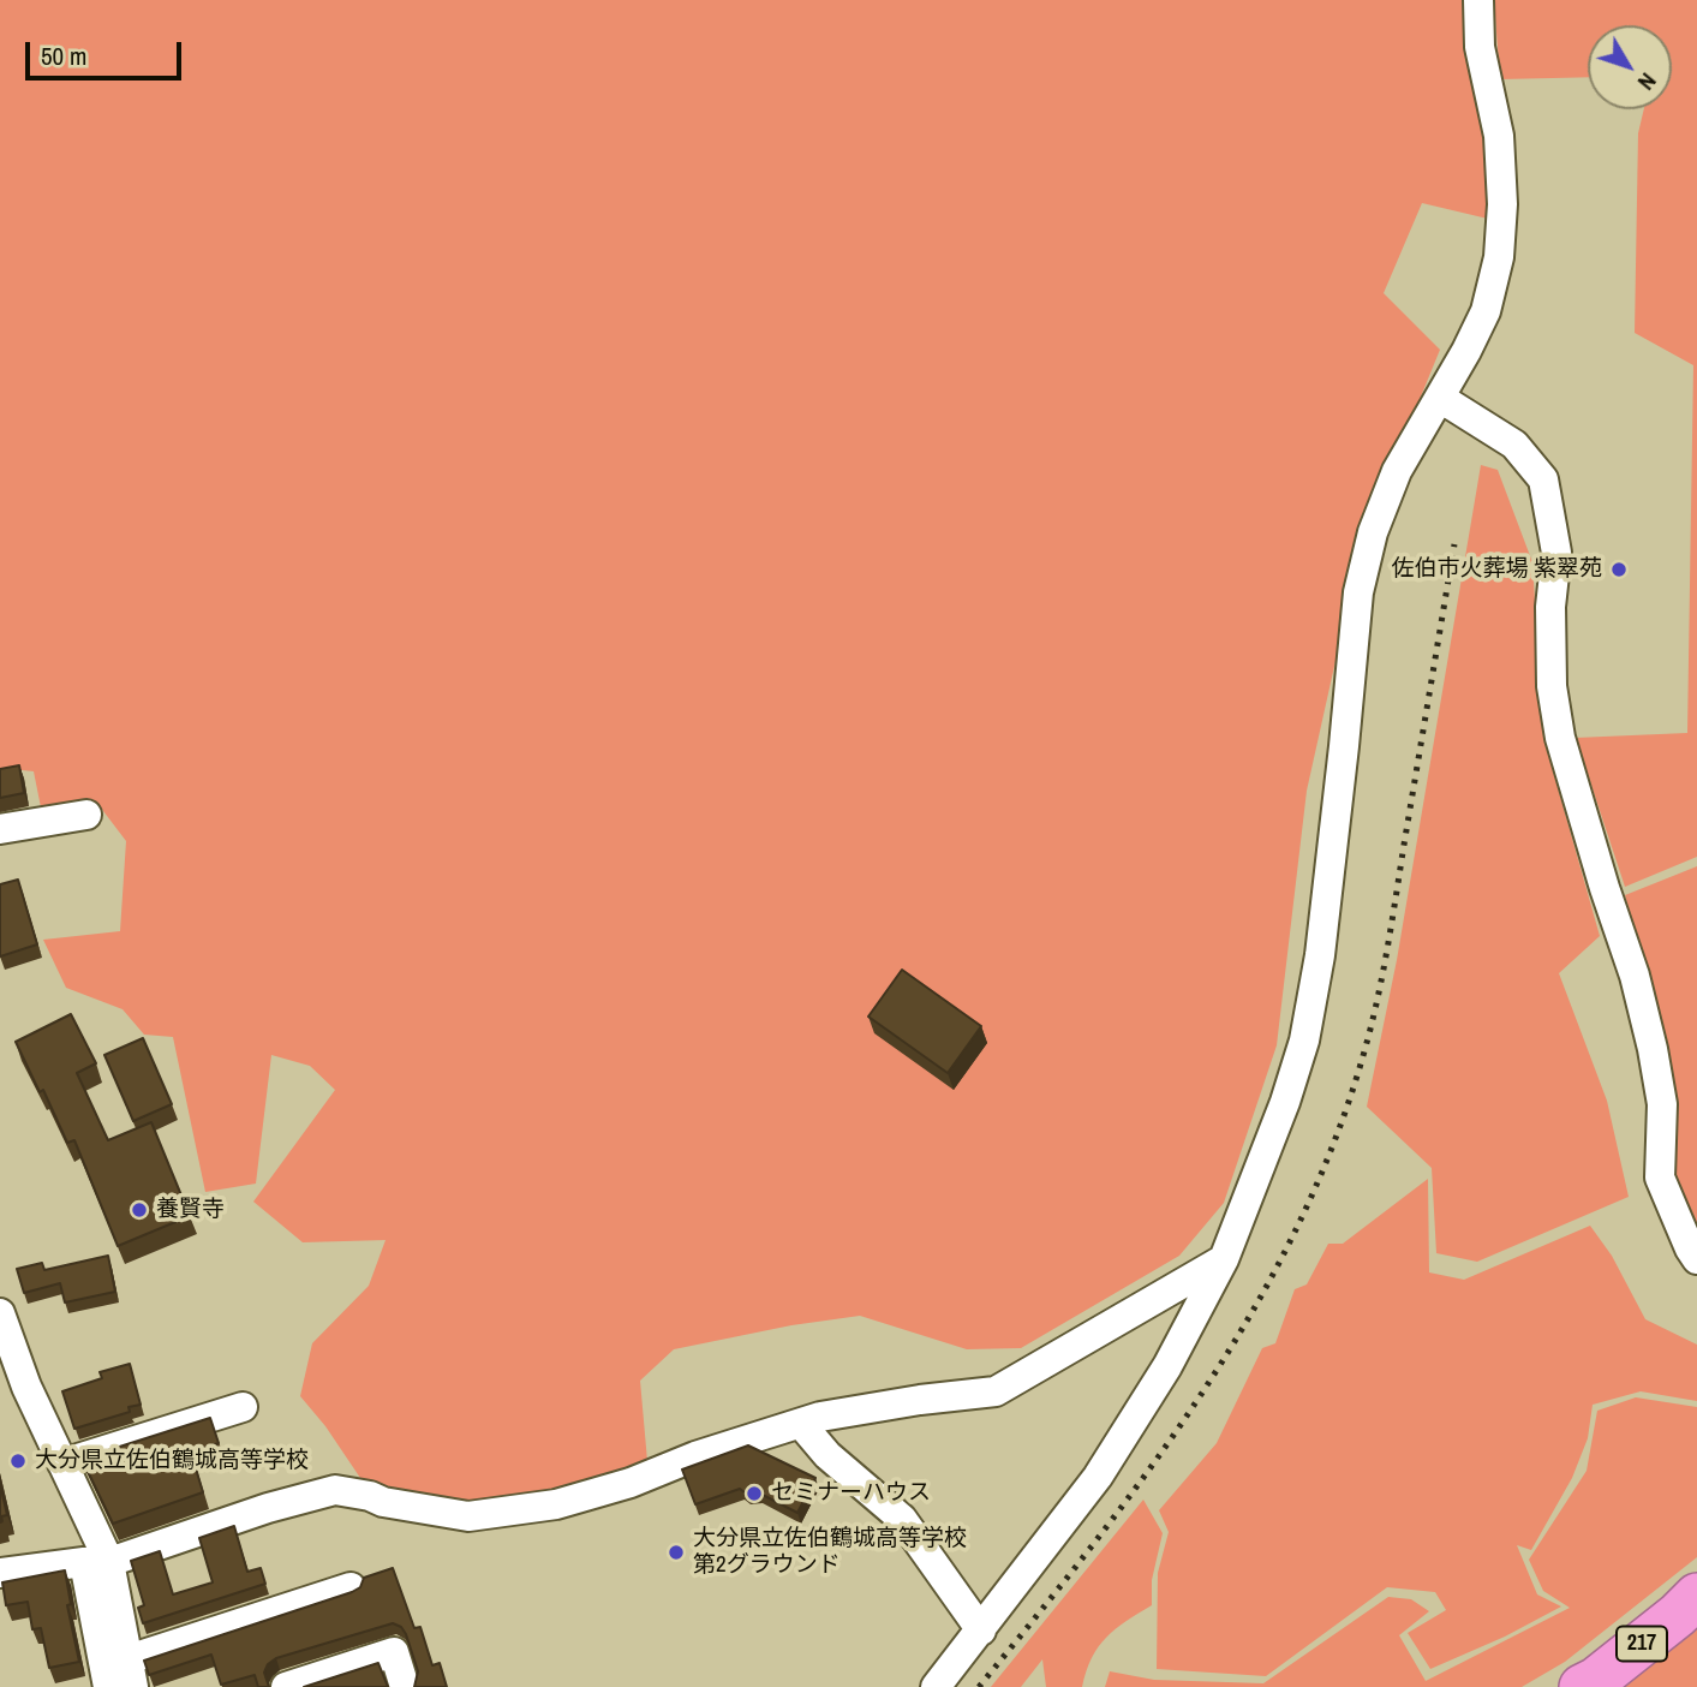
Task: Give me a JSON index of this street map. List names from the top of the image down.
{
  "streets": {
    "highway": ["217"]
  },
  "places": [
    "佐伯市火葬場 紫翠苑",
    "養賢寺",
    "大分県立佐伯鶴城高等学校",
    "セミナーハウス",
    "大分県立佐伯鶴城高等学校 第2グラウンド"
  ],
  "scale_bar": "50 m",
  "north": "bottom right"
}
